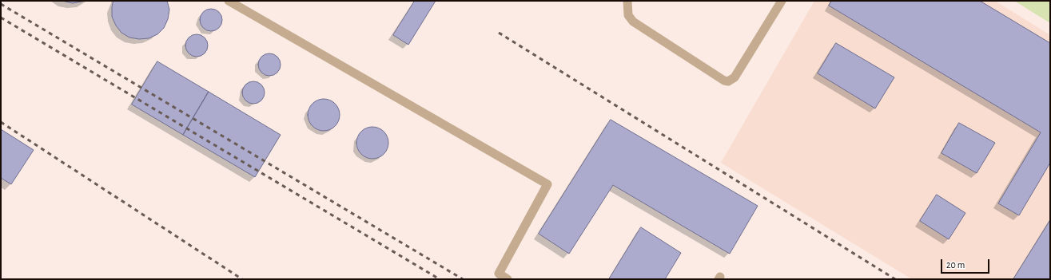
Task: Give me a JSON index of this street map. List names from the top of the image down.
{
  "scale_bar": "20 m"
}
